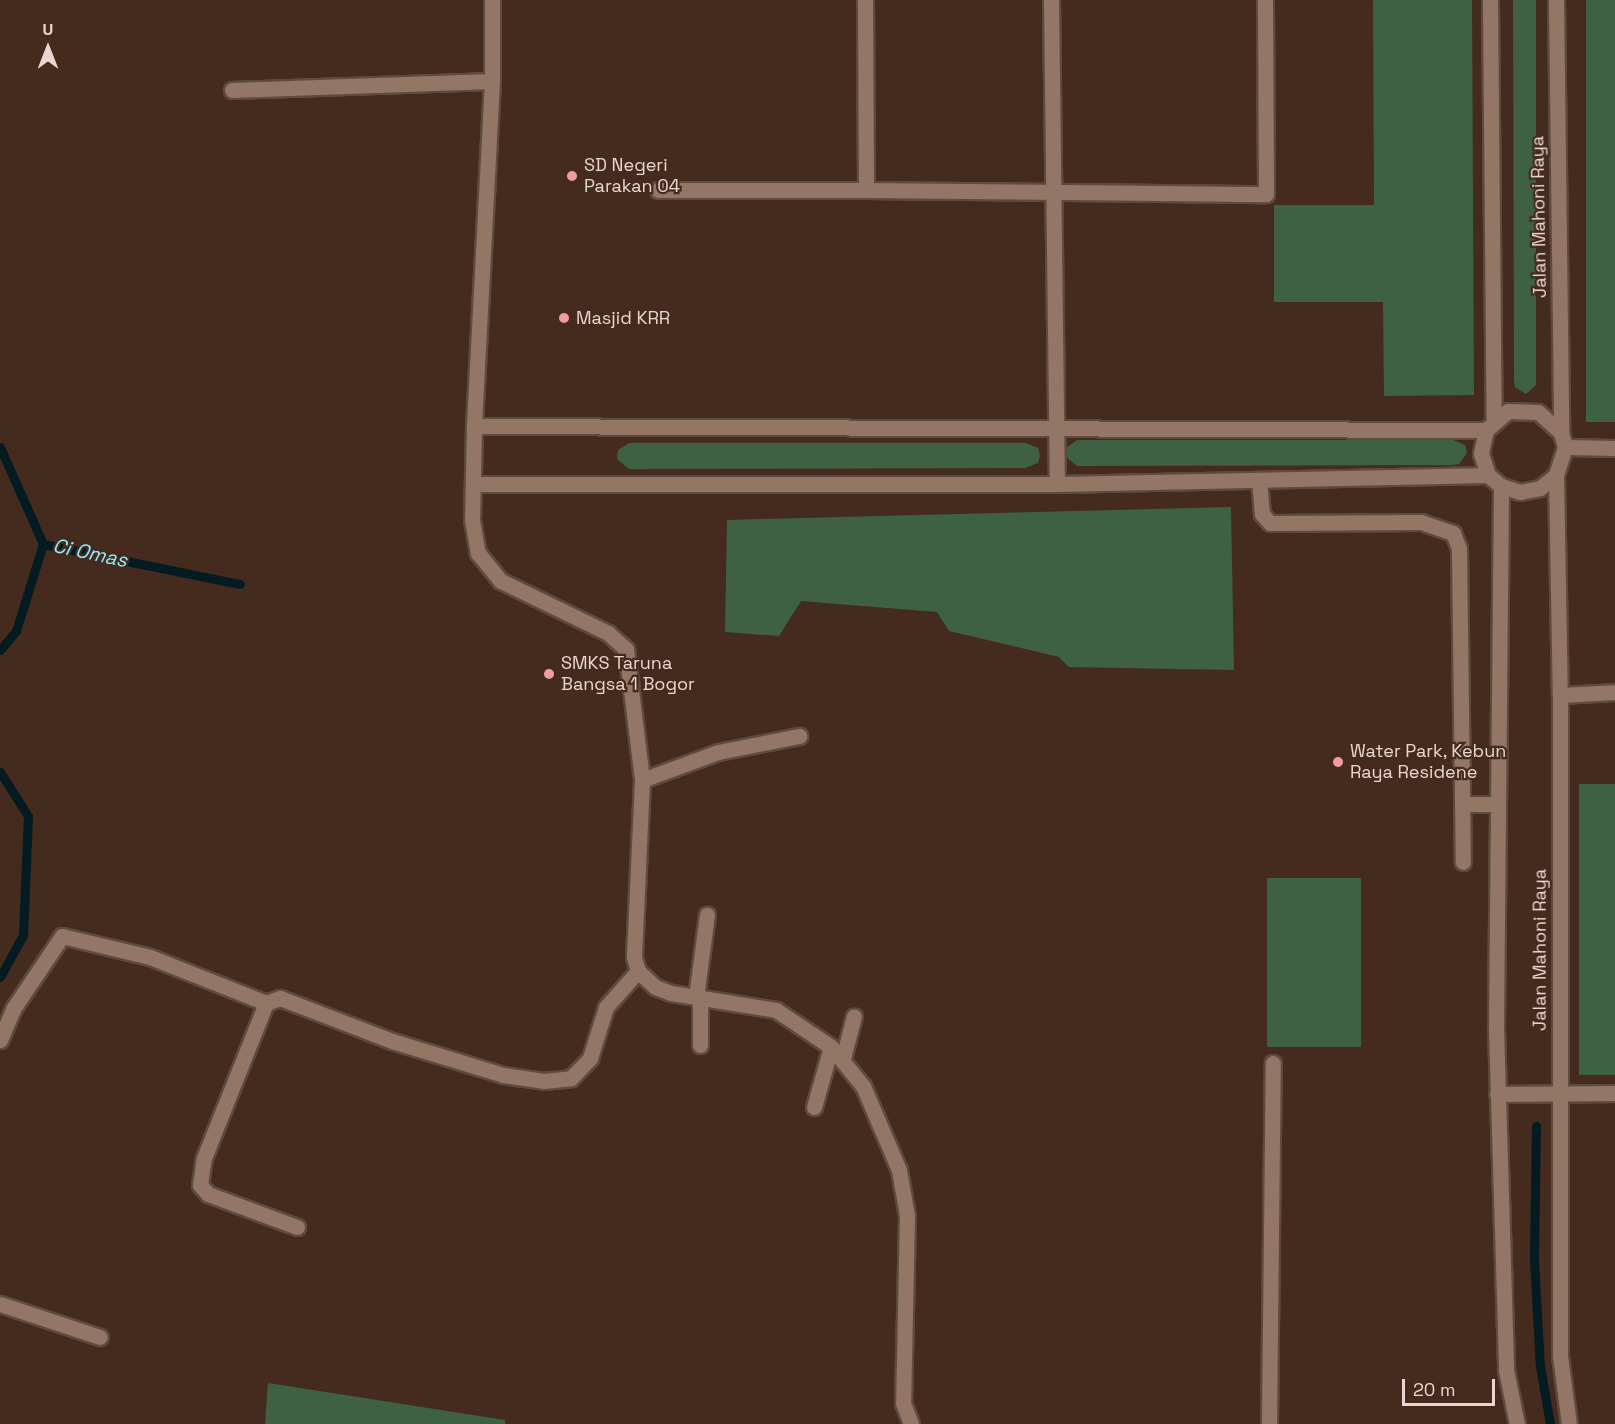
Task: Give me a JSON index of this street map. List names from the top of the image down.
{
  "streets": {
    "street": ["Jalan Mahoni Raya"]
  },
  "water": ["Ci Omas"],
  "places": [
    "SD Negeri Parakan 04",
    "Masjid KRR",
    "SMKS Taruna Bangsa 1 Bogor",
    "Water Park, Kebun Raya Residene"
  ],
  "scale_bar": "20 m",
  "north": "top"
}
